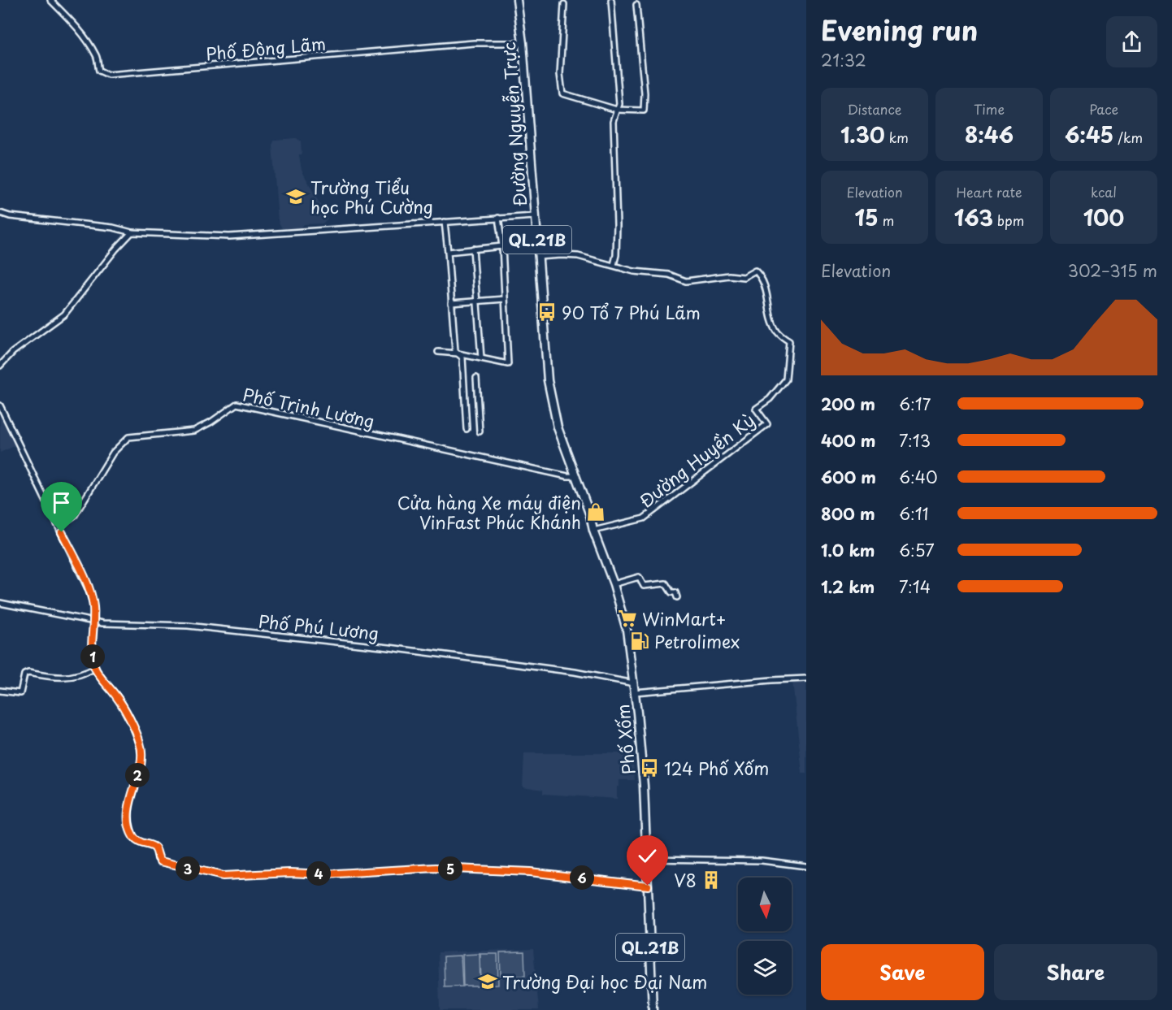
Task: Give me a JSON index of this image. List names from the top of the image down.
{
  "streets": {
    "highway": ["Đường Nguyễn Trực", "QL.21B", "Phố Xốm"],
    "street": [
      "Phố Động Lãm",
      "Phố Trinh Lương",
      "Đường Huyền Kỳ",
      "Phố Phú Lương"
    ]
  },
  "crossings": [
    ["Phố Động Lãm", "Đường Nguyễn Trực"],
    ["Đường Nguyễn Trực", "Phố Trinh Lương"],
    ["Đường Nguyễn Trực", "Đường Huyền Kỳ"],
    ["Đường Nguyễn Trực", "Phố Xốm"],
    ["Phố Trinh Lương", "Phố Xốm"],
    ["Đường Huyền Kỳ", "Phố Xốm"],
    ["Phố Phú Lương", "Phố Xốm"]
  ],
  "places": {
    "school or university": ["Trường Tiểu học Phú Cường", "Trường Đại học Đại Nam"],
    "bus stop": ["90 Tổ 7 Phú Lãm", "124 Phố Xốm"],
    "shop": ["Cửa hàng Xe máy điện VinFast Phúc Khánh"],
    "supermarket": ["WinMart+"],
    "fuel station": ["Petrolimex"],
    "building": ["V8"]
  },
  "north": "bottom",
  "page": {
    "heading": ["Evening run", "21:32"],
    "stats": [
      ["Distance", "1.30 km"],
      ["Time", "8:46"],
      ["Pace", "6:45 /km"],
      ["Elevation", "15 m"],
      ["Heart rate", "163 bpm"],
      ["kcal", "100"]
    ],
    "chart": ["Elevation", "302–315 m"],
    "list": [
      {
        "name": "200 m",
        "note": "6:17"
      },
      {
        "name": "400 m",
        "note": "7:13"
      },
      {
        "name": "600 m",
        "note": "6:40"
      },
      {
        "name": "800 m",
        "note": "6:11"
      },
      {
        "name": "1.0 km",
        "note": "6:57"
      },
      {
        "name": "1.2 km",
        "note": "7:14"
      }
    ],
    "pins": [
      "1",
      "2",
      "3",
      "5",
      "4",
      "6"
    ],
    "buttons": ["Save", "Share"]
  }
}
